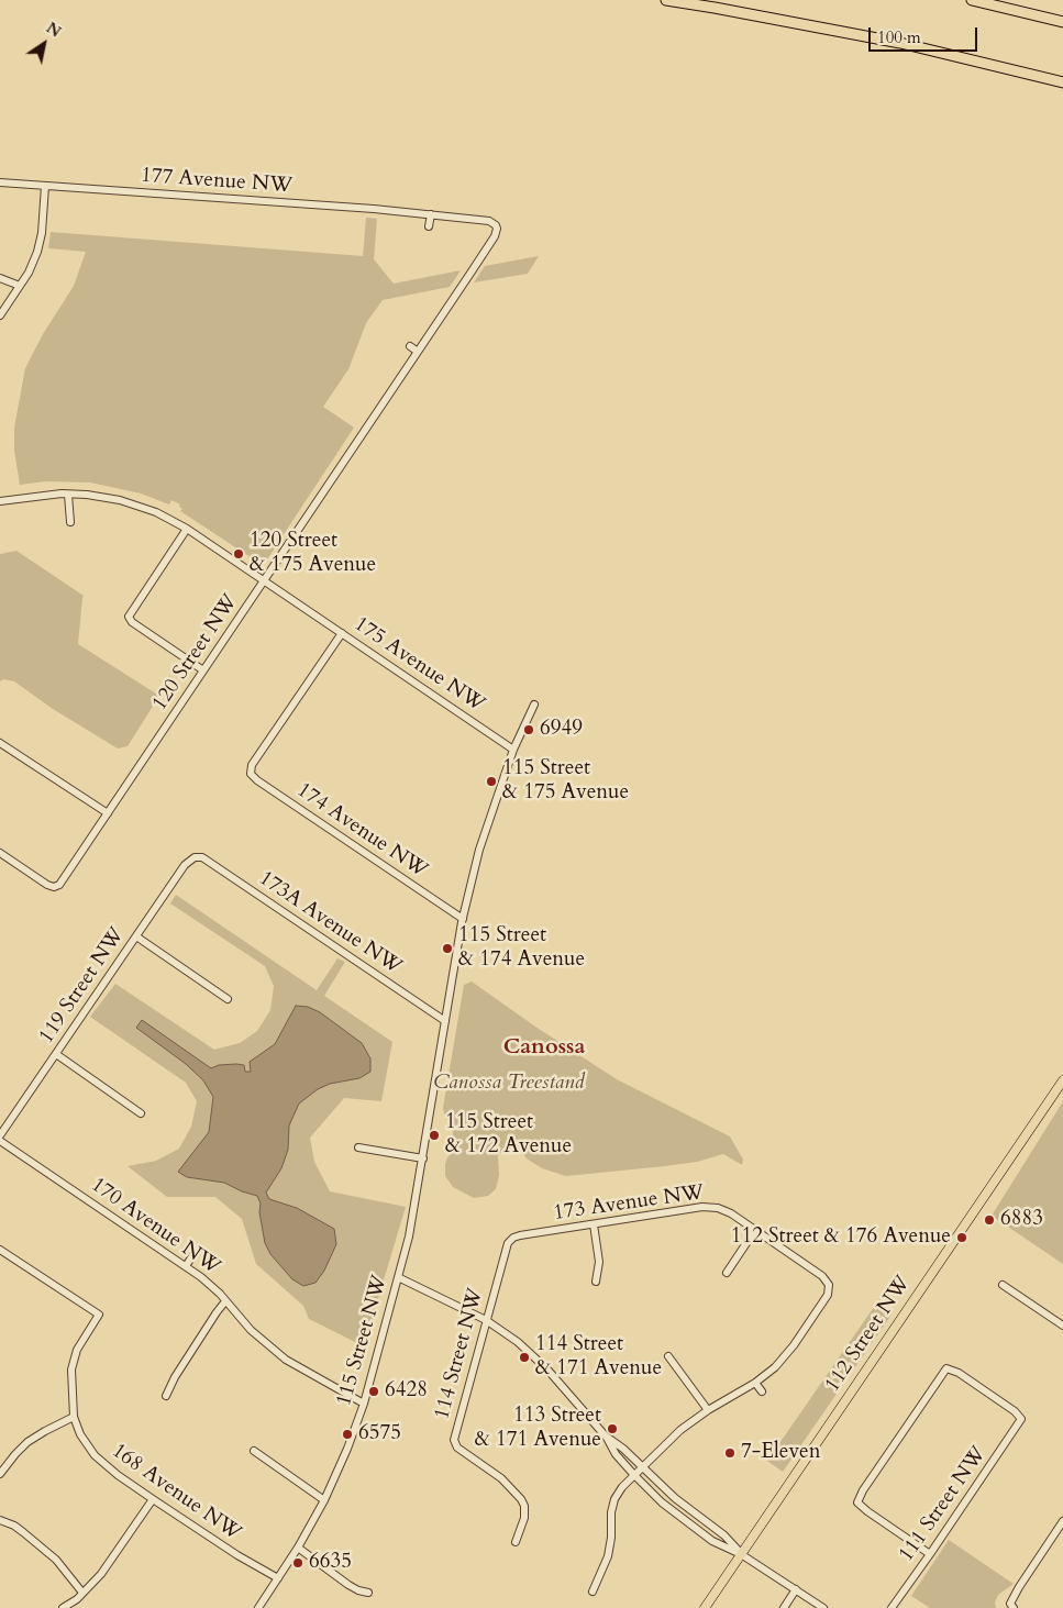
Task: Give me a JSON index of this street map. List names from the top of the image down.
{
  "streets": {
    "main road": ["112 Street NW"],
    "street": [
      "177 Avenue NW",
      "120 Street NW",
      "175 Avenue NW",
      "174 Avenue NW",
      "173A Avenue NW",
      "119 Street NW",
      "173 Avenue NW",
      "170 Avenue NW",
      "115 Street NW",
      "114 Street NW",
      "168 Avenue NW",
      "111 Street NW"
    ]
  },
  "crossings": [
    ["177 Avenue NW", "120 Street NW"],
    ["120 Street NW", "175 Avenue NW"],
    ["175 Avenue NW", "174 Avenue NW"],
    ["175 Avenue NW", "115 Street NW"],
    ["174 Avenue NW", "115 Street NW"],
    ["173A Avenue NW", "119 Street NW"],
    ["173A Avenue NW", "115 Street NW"],
    ["173 Avenue NW", "114 Street NW"],
    ["170 Avenue NW", "115 Street NW"],
    ["115 Street NW", "168 Avenue NW"]
  ],
  "districts": ["Canossa"],
  "parks": ["Canossa Treestand"],
  "places": [
    "120 Street & 175 Avenue",
    "6949",
    "115 Street & 175 Avenue",
    "115 Street & 174 Avenue",
    "115 Street & 172 Avenue",
    "6883",
    "112 Street & 176 Avenue",
    "114 Street & 171 Avenue",
    "6428",
    "113 Street & 171 Avenue",
    "6575",
    "7-Eleven",
    "6635"
  ],
  "scale_bar": "100 m",
  "north": "top right"
}
